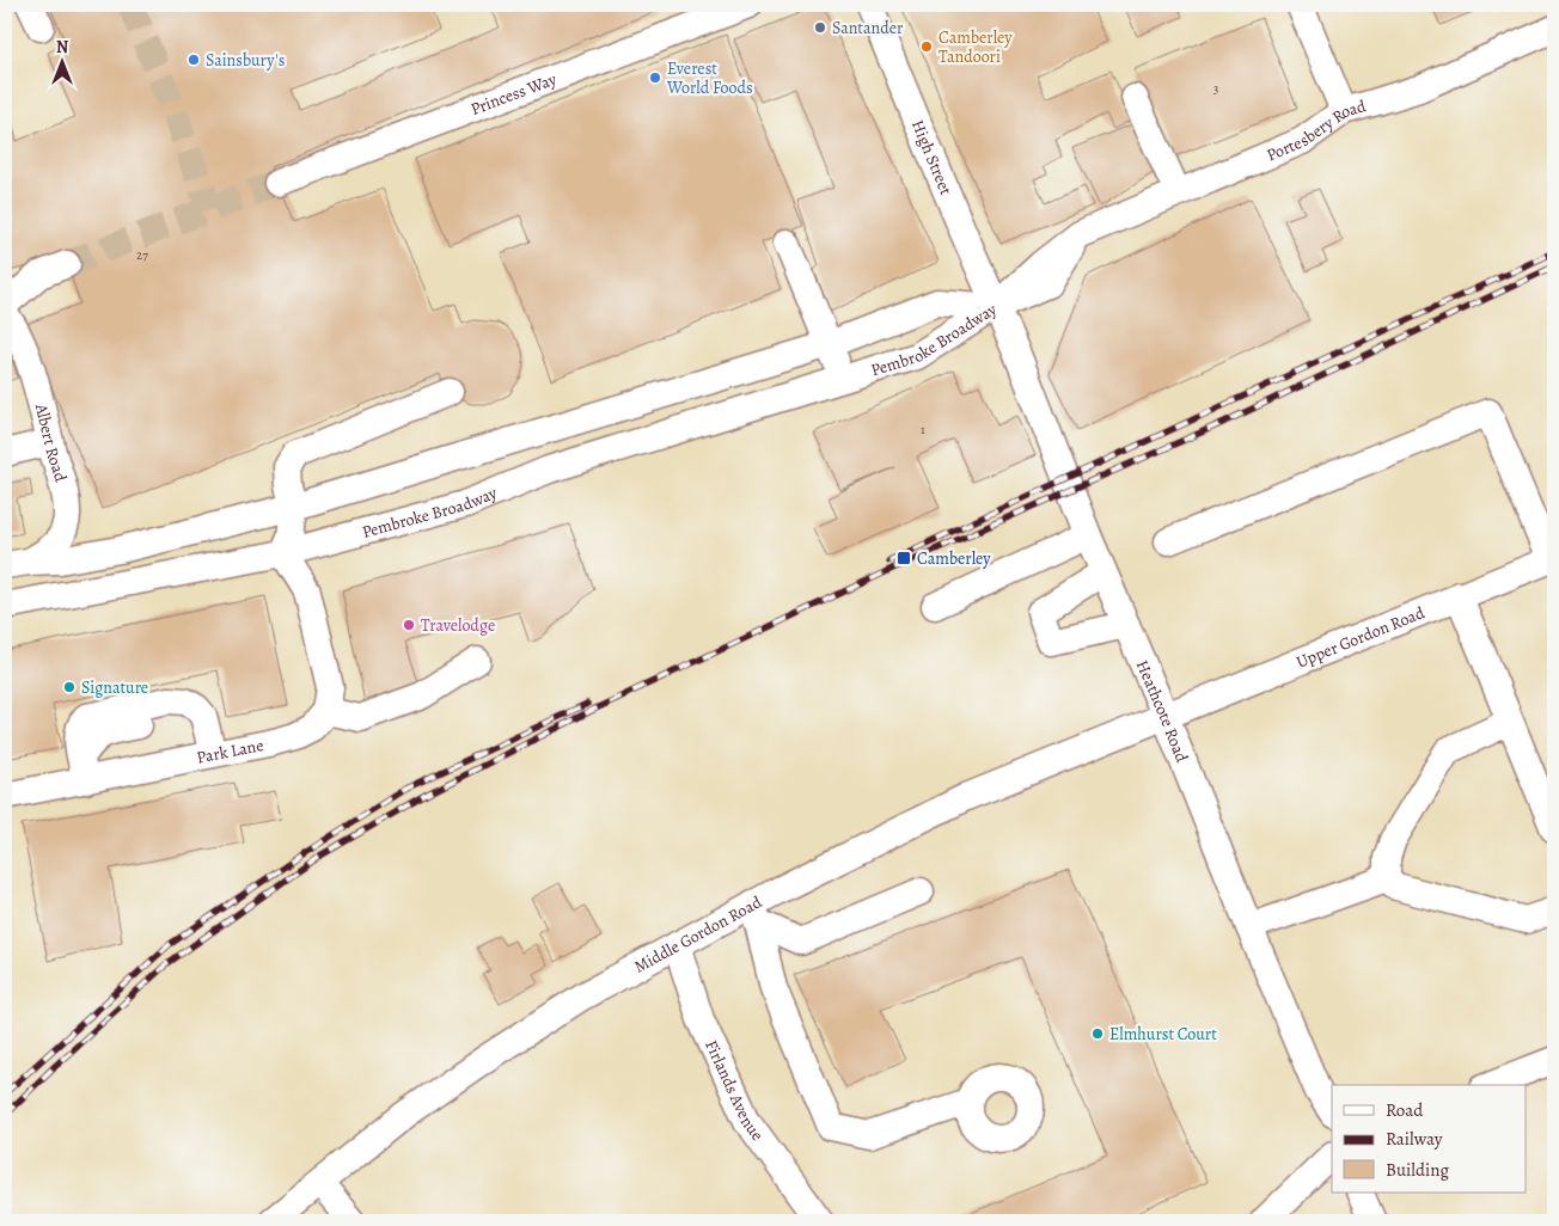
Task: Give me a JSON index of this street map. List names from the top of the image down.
{
  "streets": {
    "street": [
      "Princess Way",
      "Portesbery Road",
      "High Street",
      "Pembroke Broadway",
      "Albert Road",
      "Upper Gordon Road",
      "Heathcote Road",
      "Park Lane",
      "Middle Gordon Road",
      "Firlands Avenue"
    ]
  },
  "crossings": [
    ["Portesbery Road", "High Street"],
    ["Portesbery Road", "Pembroke Broadway"],
    ["Portesbery Road", "Heathcote Road"],
    ["High Street", "Pembroke Broadway"],
    ["High Street", "Heathcote Road"],
    ["Pembroke Broadway", "Albert Road"],
    ["Pembroke Broadway", "Heathcote Road"],
    ["Upper Gordon Road", "Heathcote Road"],
    ["Upper Gordon Road", "Middle Gordon Road"],
    ["Heathcote Road", "Middle Gordon Road"],
    ["Middle Gordon Road", "Firlands Avenue"]
  ],
  "places": {
    "other": [
      "Santander",
      "Camberley Tandoori",
      "Sainsbury's",
      "Everest World Foods",
      "Travelodge",
      "Signature",
      "Elmhurst Court"
    ],
    "transit": ["Camberley"]
  },
  "house_numbers": ["3", "27", "1"],
  "legend": ["Road", "Railway", "Building"],
  "north": "top"
}
